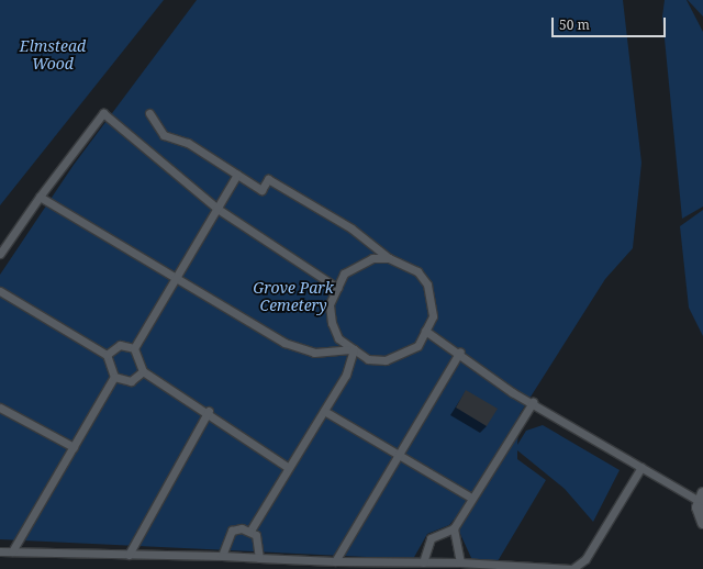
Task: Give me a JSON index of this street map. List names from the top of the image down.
{
  "parks": ["Elmstead Wood", "Grove Park Cemetery"],
  "scale_bar": "50 m"
}
